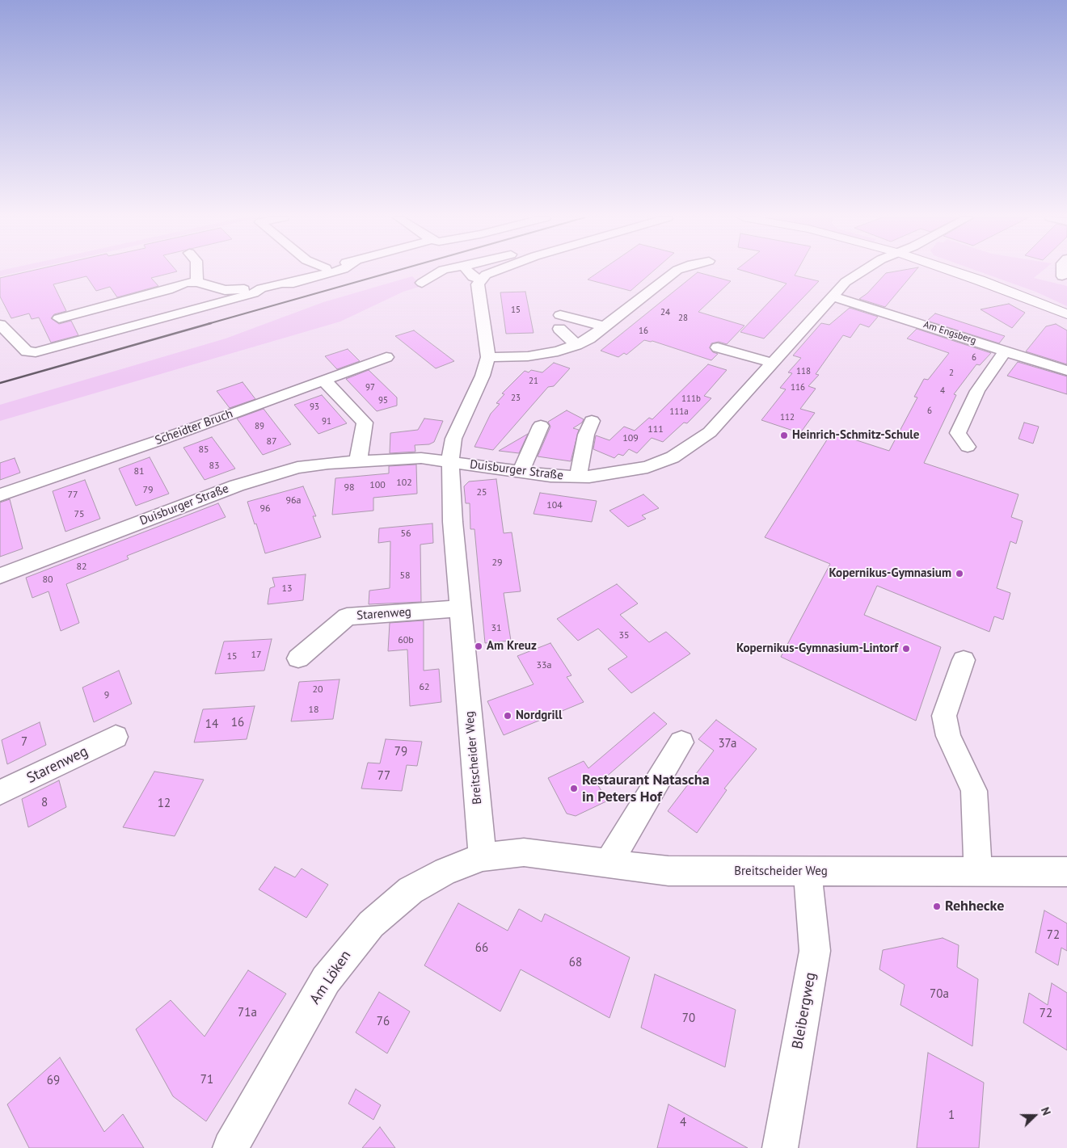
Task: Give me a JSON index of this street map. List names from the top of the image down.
{
  "streets": {
    "street": [
      "Am Engsberg",
      "Scheidter Bruch",
      "Duisburger Straße",
      "Starenweg",
      "Breitscheider Weg",
      "Am Löken",
      "Bleibergweg"
    ]
  },
  "crossings": [
    ["Am Engsberg", "Duisburger Straße"],
    ["Duisburger Straße", "Breitscheider Weg"],
    ["Starenweg", "Breitscheider Weg"],
    ["Breitscheider Weg", "Am Löken"],
    ["Breitscheider Weg", "Bleibergweg"]
  ],
  "places": [
    "Heinrich-Schmitz-Schule",
    "Kopernikus-Gymnasium",
    "Am Kreuz",
    "Kopernikus-Gymnasium-Lintorf",
    "Nordgrill",
    "Restaurant Natascha in Peters Hof",
    "Rehhecke"
  ],
  "house_numbers": [
    "15",
    "24",
    "28",
    "16",
    "6",
    "118",
    "2",
    "21",
    "97",
    "116",
    "4",
    "23",
    "111b",
    "95",
    "93",
    "6",
    "111a",
    "112",
    "91",
    "89",
    "111",
    "109",
    "87",
    "85",
    "83",
    "81",
    "102",
    "100",
    "98",
    "79",
    "25",
    "77",
    "96a",
    "104",
    "96",
    "75",
    "56",
    "29",
    "82",
    "58",
    "80",
    "13",
    "31",
    "35",
    "60b",
    "17",
    "15",
    "33a",
    "62",
    "20",
    "9",
    "18",
    "16",
    "14",
    "7",
    "37a",
    "79",
    "77",
    "8",
    "12",
    "72",
    "66",
    "68",
    "70a",
    "71a",
    "72",
    "70",
    "76",
    "71",
    "69",
    "1",
    "4"
  ],
  "north": "right"
}
